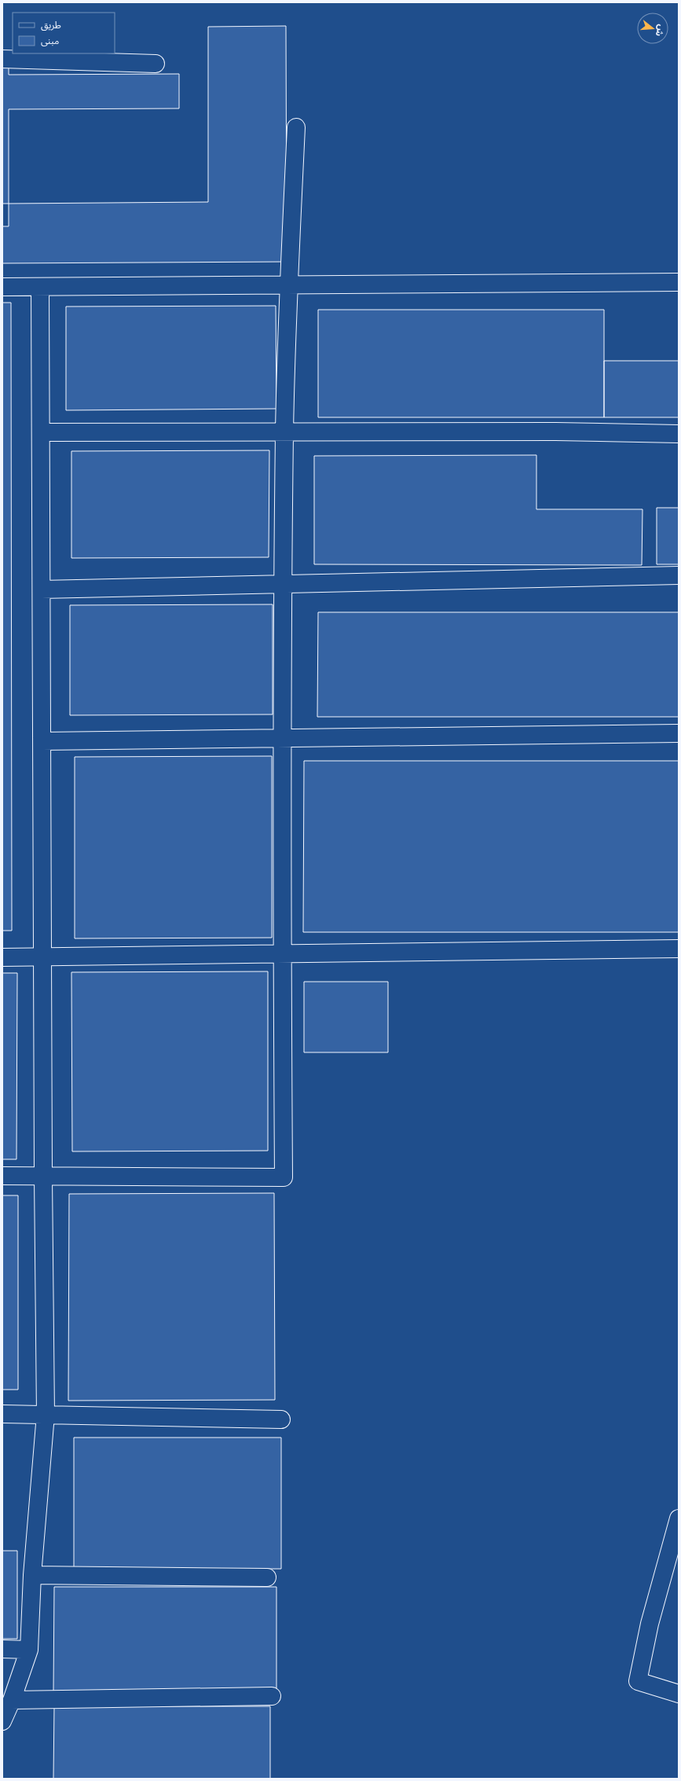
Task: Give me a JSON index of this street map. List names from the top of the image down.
{
  "legend": ["طريق", "مبنى"],
  "north": "right"
}
